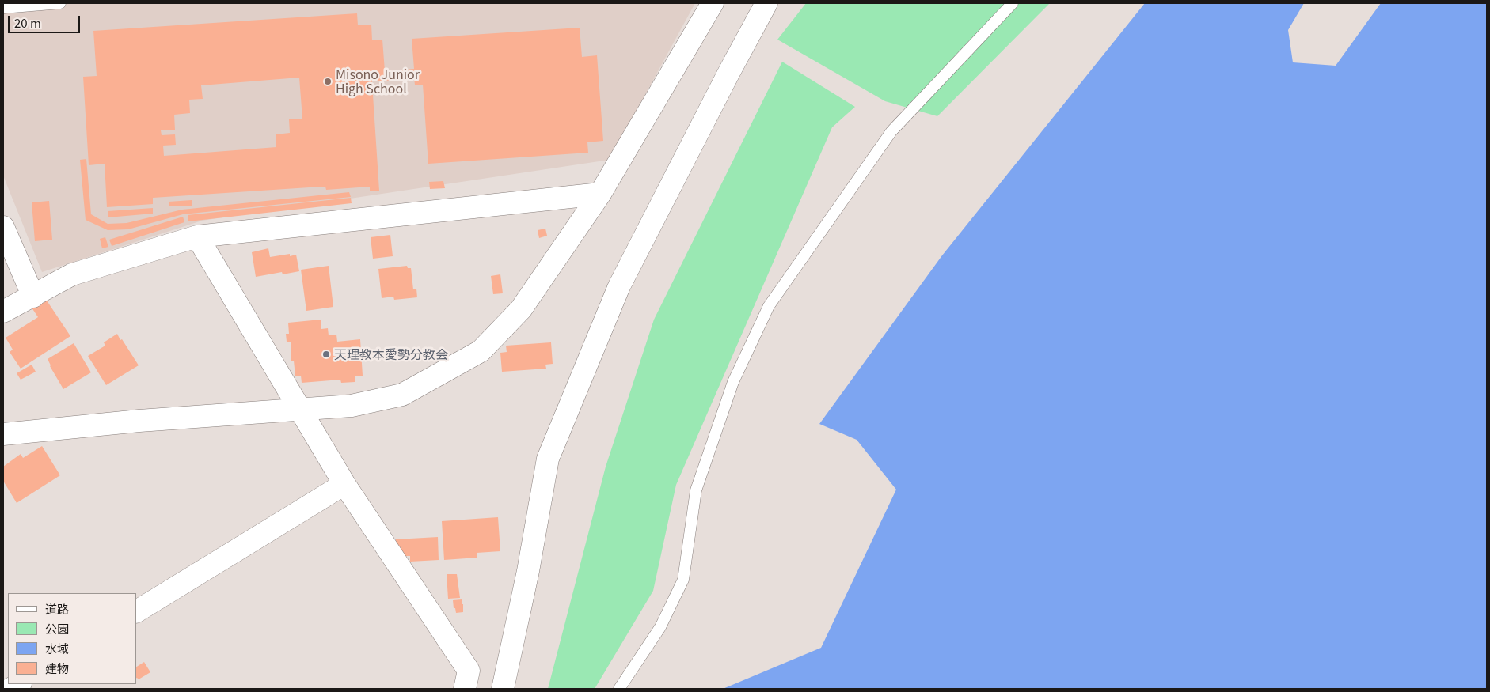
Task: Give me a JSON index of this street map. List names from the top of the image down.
{
  "places": ["Misono Junior High School", "天理教本愛勢分教会"],
  "legend": [
    "道路",
    "公園",
    "水域",
    "建物"
  ],
  "scale_bar": "20 m"
}
